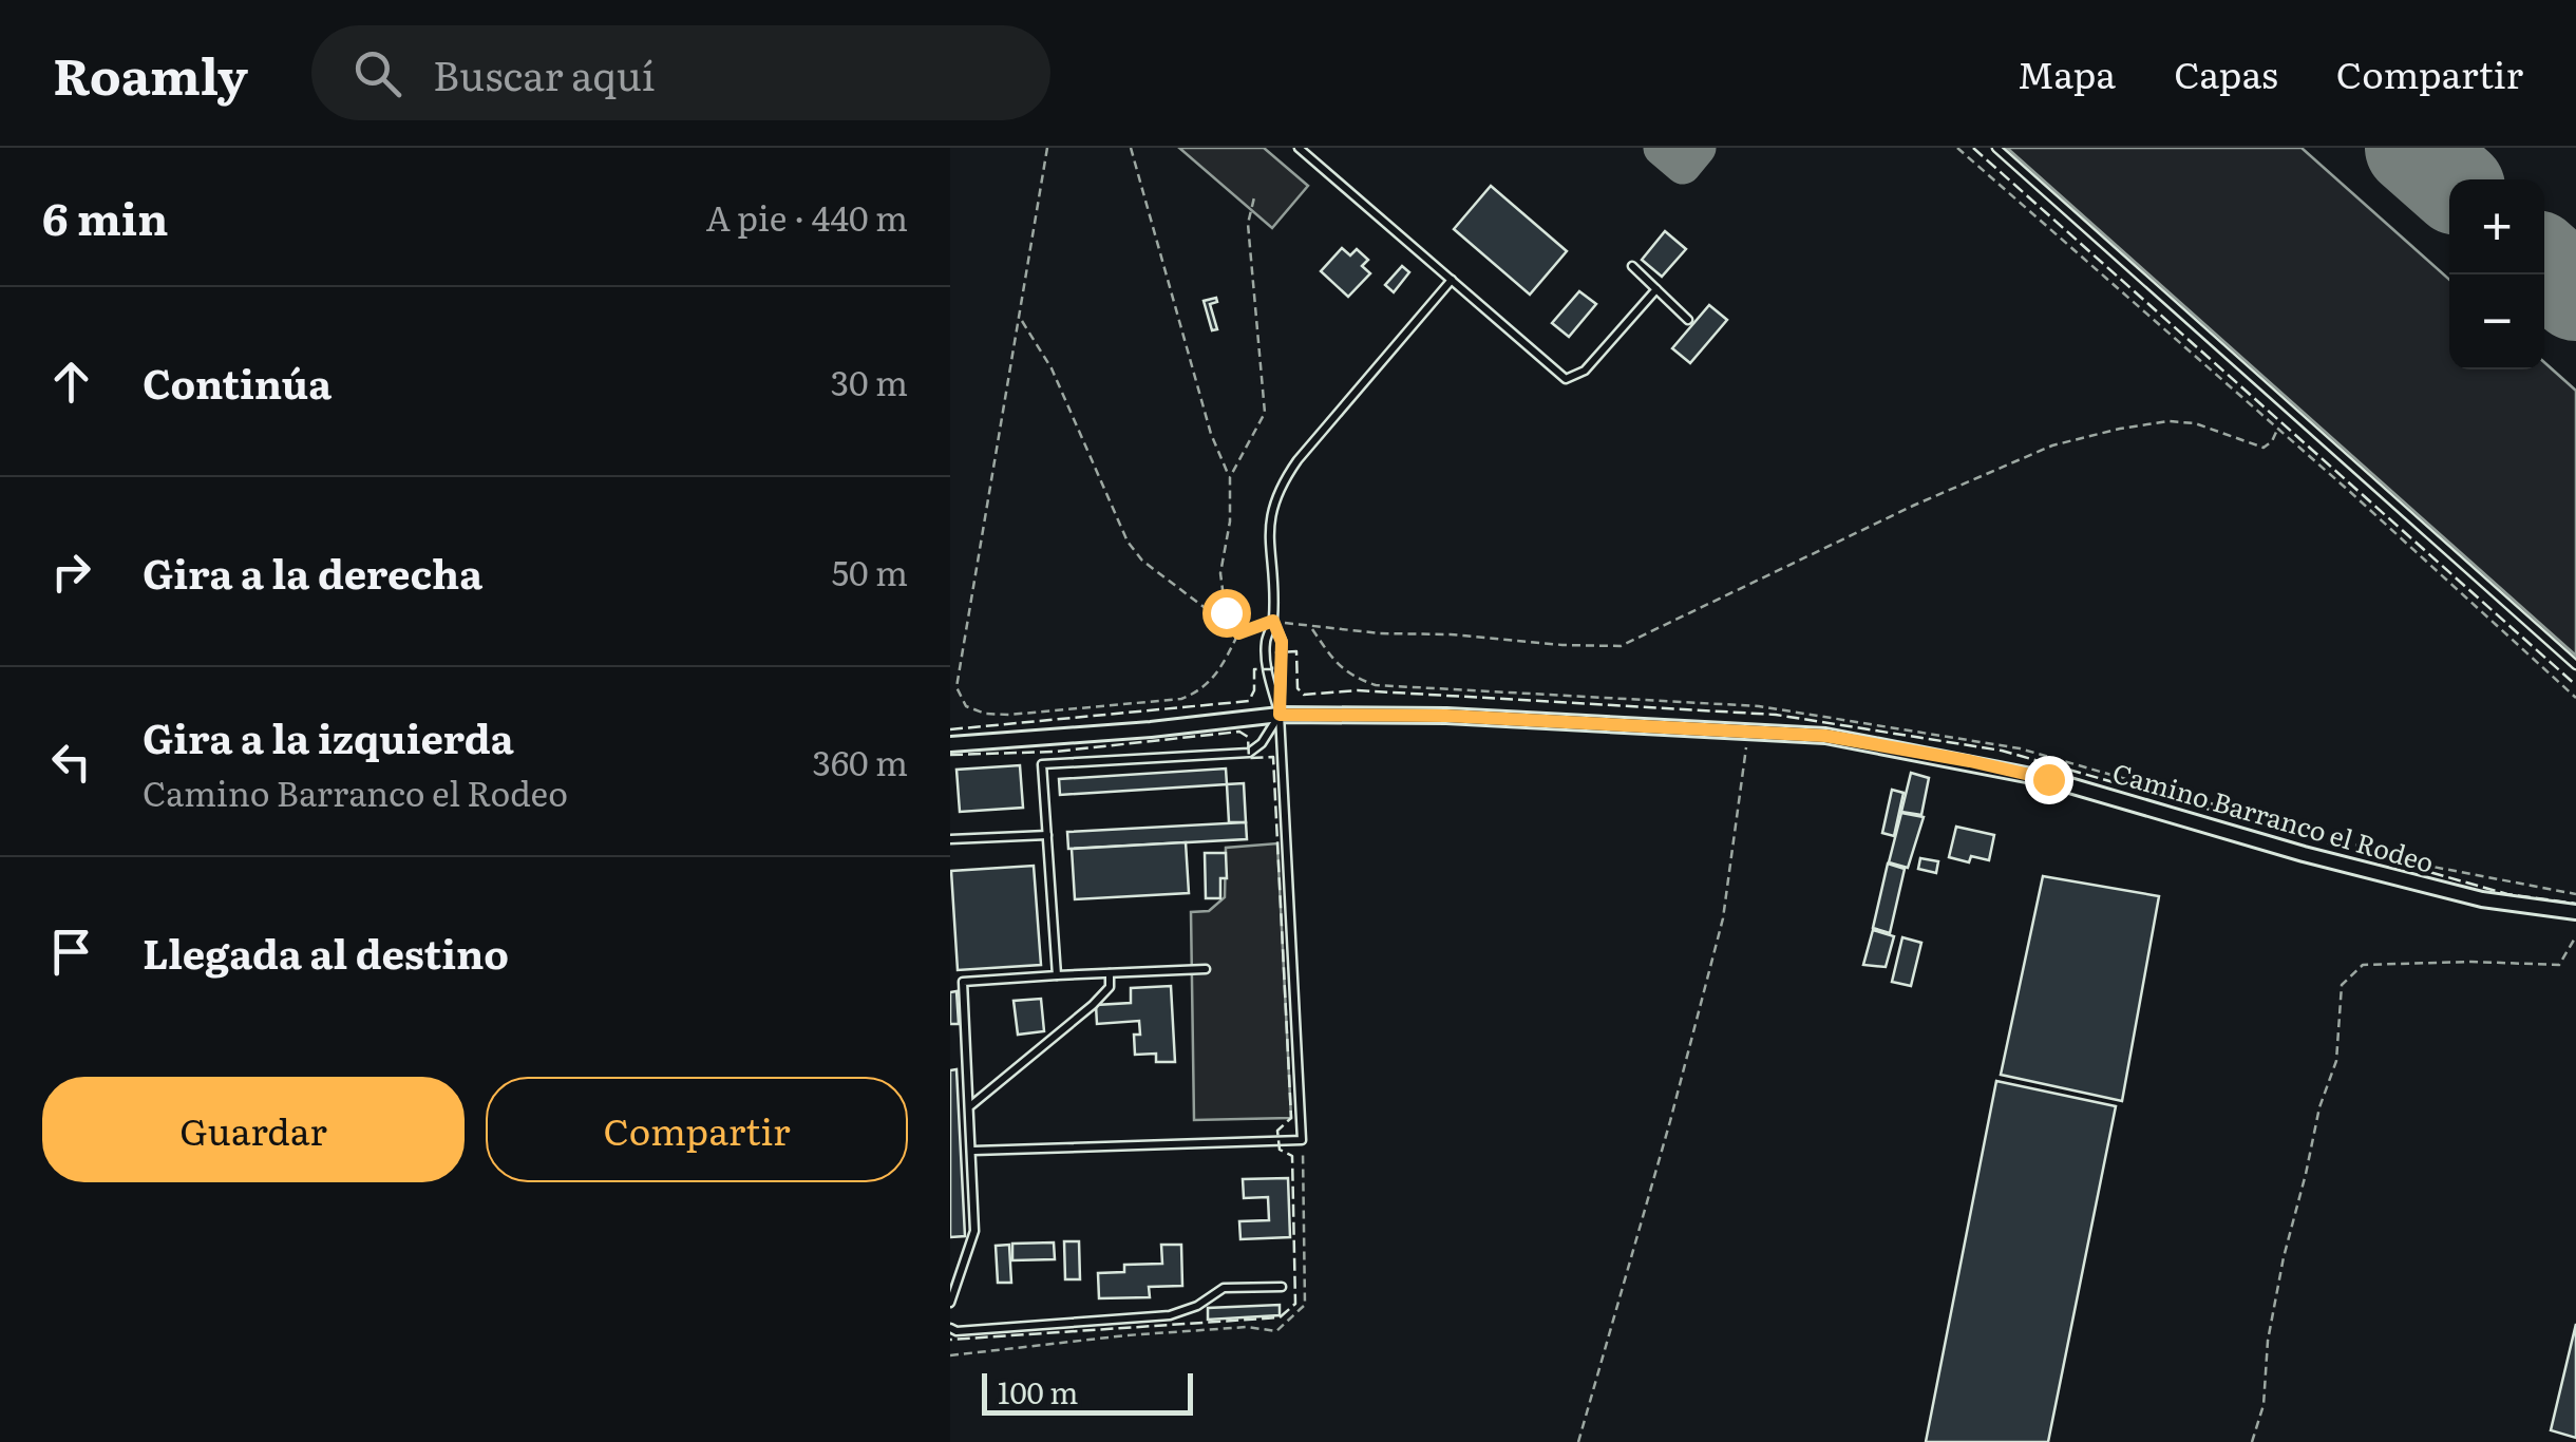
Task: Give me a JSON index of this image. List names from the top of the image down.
{
  "streets": {
    "street": ["Camino Barranco el Rodeo"]
  },
  "scale_bar": "100 m",
  "page": {
    "header": "Roamly",
    "search": "Buscar aquí",
    "nav": ["Mapa", "Capas", "Compartir"],
    "heading": ["6 min", "A pie · 440 m"],
    "map_buttons": ["+", "−"],
    "list": [
      ["Continúa", "30 m"],
      ["Gira a la derecha", "50 m"],
      ["Gira a la izquierda", "Camino Barranco el Rodeo", "360 m"],
      "Llegada al destino"
    ],
    "buttons": ["Guardar", "Compartir"],
    "scale": "100 m"
  }
}
